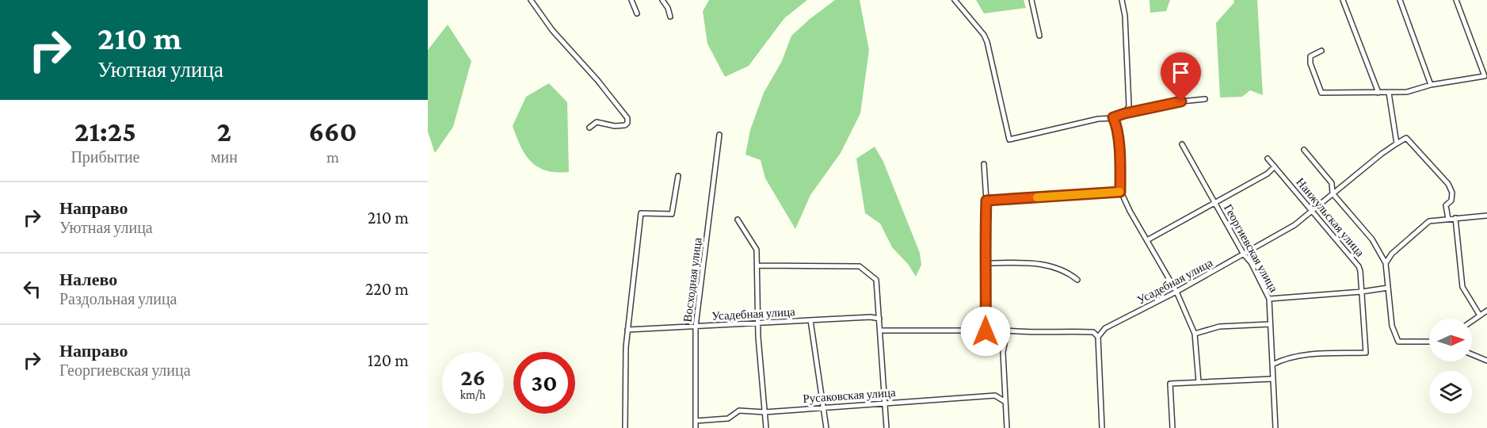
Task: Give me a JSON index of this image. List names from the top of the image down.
{
  "streets": {
    "street": [
      "Нанжульская улица",
      "Георгиевская улица",
      "Восходная улица",
      "Усадебная улица",
      "Русаковская улица"
    ]
  },
  "crossings": [
    ["Нанжульская улица", "Георгиевская улица"],
    ["Нанжульская улица", "Усадебная улица"],
    ["Георгиевская улица", "Усадебная улица"],
    ["Восходная улица", "Усадебная улица"],
    ["Восходная улица", "Русаковская улица"]
  ],
  "north": "right",
  "page": {
    "turn": ["210 m", "Уютная улица"],
    "eta": [
      "21:25",
      "Прибытие",
      "2",
      "мин",
      "660",
      "m"
    ],
    "list": [
      {
        "name": "Направо",
        "note": "Уютная улица",
        "value": "210 m"
      },
      {
        "name": "Налево",
        "note": "Раздольная улица",
        "value": "220 m"
      },
      {
        "name": "Направо",
        "note": "Георгиевская улица",
        "value": "120 m"
      }
    ],
    "speed": "26 km/h",
    "limit": "30"
  }
}
